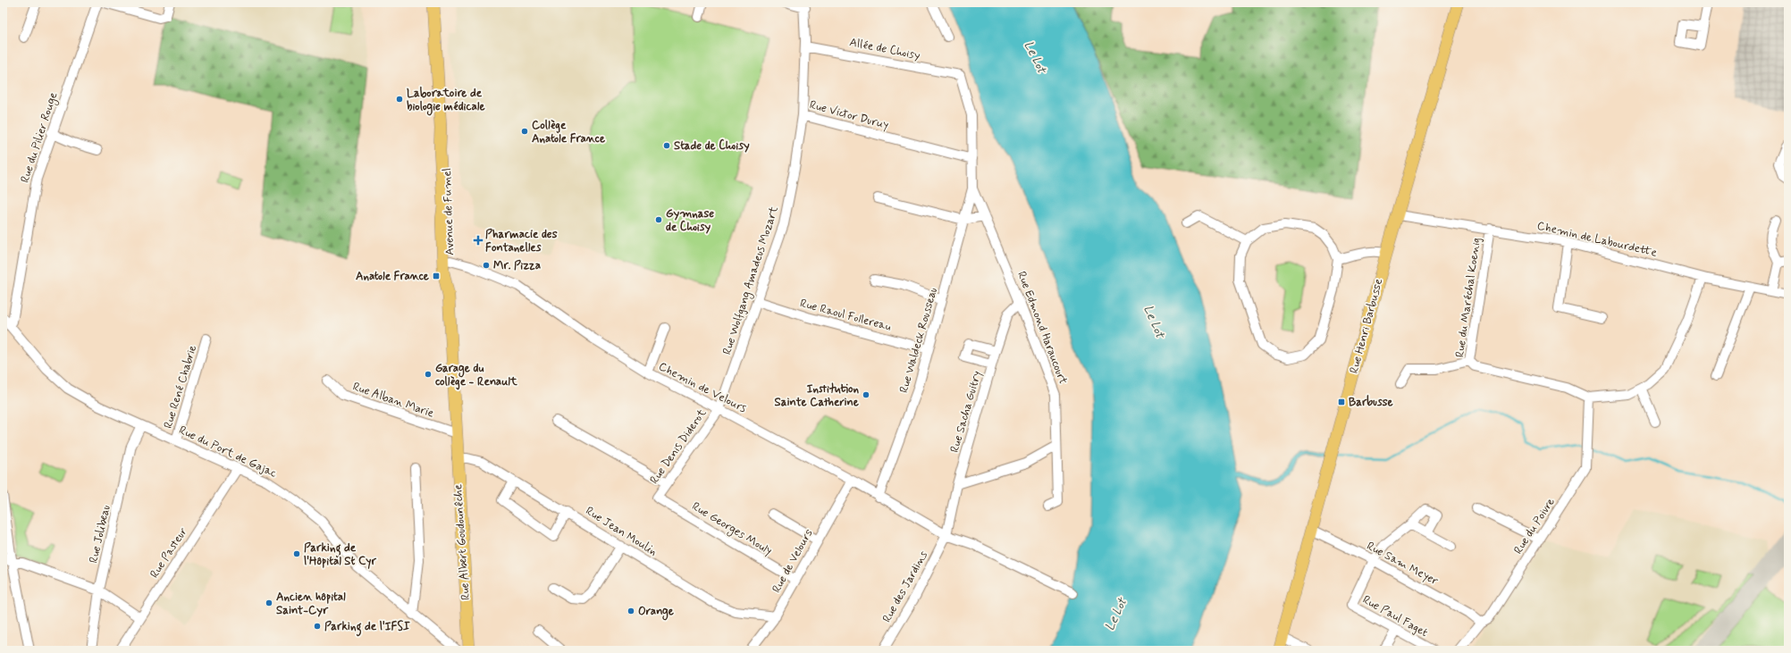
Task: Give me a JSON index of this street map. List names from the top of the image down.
{
  "streets": {
    "main road": ["Avenue de Fumel", "Rue Henri Barbusse", "Rue Albert Goudounêche"],
    "street": [
      "Allée de Choisy",
      "Rue Victor Duruy",
      "Rue du Pilier Rouge",
      "Chemin de Labourdette",
      "Rue Wolfgang Amadeus Mozart",
      "Rue du Maréchal Koenig",
      "Rue Raoul Follereau",
      "Rue Edmond Haraucourt",
      "Rue Waldeck Rousseau",
      "Rue René Chabrie",
      "Chemin de Velours",
      "Rue Alban Marie",
      "Rue Sacha Guitry",
      "Rue Denis Diderot",
      "Rue du Port de Gajac",
      "Rue du Poivre",
      "Rue Georges Mouly",
      "Rue Jean Moulin",
      "Rue Jolibeau",
      "Rue Pasteur",
      "Rue de Velours",
      "Rue Sam Meyer",
      "Rue des Jardins",
      "Rue Paul Faget"
    ]
  },
  "crossings": [
    ["Allée de Choisy", "Rue Victor Duruy"],
    ["Allée de Choisy", "Rue Edmond Haraucourt"],
    ["Rue Victor Duruy", "Rue Wolfgang Amadeus Mozart"],
    ["Rue Victor Duruy", "Rue Edmond Haraucourt"],
    ["Rue du Pilier Rouge", "Rue du Port de Gajac"],
    ["Avenue de Fumel", "Chemin de Velours"],
    ["Avenue de Fumel", "Rue Alban Marie"],
    ["Avenue de Fumel", "Rue Albert Goudounêche"],
    ["Chemin de Labourdette", "Rue du Maréchal Koenig"],
    ["Chemin de Labourdette", "Rue Henri Barbusse"],
    ["Rue Wolfgang Amadeus Mozart", "Rue Raoul Follereau"],
    ["Rue Wolfgang Amadeus Mozart", "Chemin de Velours"],
    ["Rue Wolfgang Amadeus Mozart", "Rue Denis Diderot"],
    ["Rue du Maréchal Koenig", "Rue du Poivre"],
    ["Rue Raoul Follereau", "Rue Waldeck Rousseau"],
    ["Rue Henri Barbusse", "Rue Sam Meyer"],
    ["Rue Edmond Haraucourt", "Rue Waldeck Rousseau"],
    ["Rue Edmond Haraucourt", "Rue Sacha Guitry"],
    ["Rue Waldeck Rousseau", "Chemin de Velours"],
    ["Rue René Chabrie", "Rue du Port de Gajac"],
    ["Chemin de Velours", "Rue Sacha Guitry"],
    ["Chemin de Velours", "Rue Denis Diderot"],
    ["Chemin de Velours", "Rue de Velours"],
    ["Chemin de Velours", "Rue des Jardins"],
    ["Rue Alban Marie", "Rue Albert Goudounêche"],
    ["Rue Sacha Guitry", "Rue des Jardins"],
    ["Rue Denis Diderot", "Rue Georges Mouly"],
    ["Rue du Port de Gajac", "Rue Jolibeau"],
    ["Rue du Port de Gajac", "Rue Pasteur"],
    ["Rue du Poivre", "Rue Sam Meyer"],
    ["Rue Georges Mouly", "Rue de Velours"],
    ["Rue Jean Moulin", "Rue Albert Goudounêche"],
    ["Rue Jean Moulin", "Rue de Velours"],
    ["Rue Sam Meyer", "Rue Paul Faget"]
  ],
  "water": ["Le Lot"],
  "places": {
    "other": [
      "Laboratoire de biologie médicale",
      "Collège Anatole France",
      "Stade de Choisy",
      "Gymnase de Choisy",
      "Mr. Pizza",
      "Garage du collège - Renault",
      "Institution Sainte Catherine",
      "Parking de l'Hôpital St Cyr",
      "Ancien hôpital Saint-Cyr",
      "Orange",
      "Parking de l'IFSI"
    ],
    "health": ["Pharmacie des Fontanelles"],
    "transit": ["Anatole France", "Barbusse"]
  }
}
